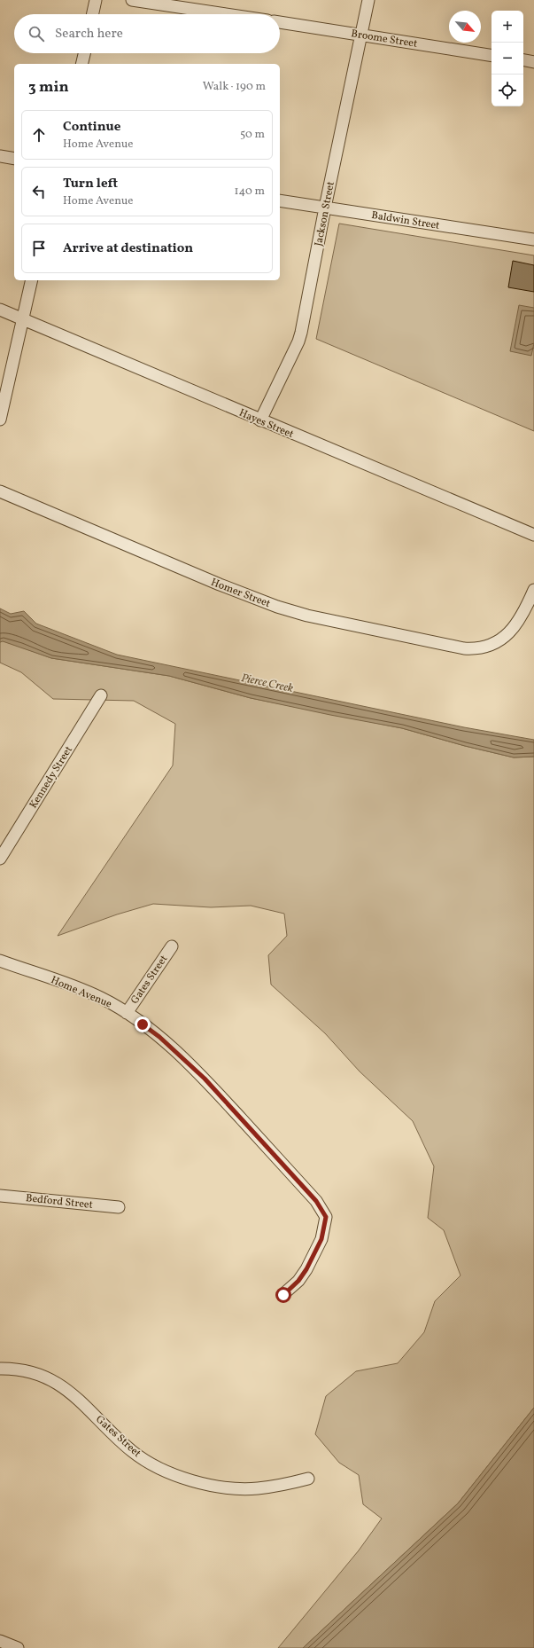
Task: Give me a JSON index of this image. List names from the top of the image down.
{
  "streets": {
    "street": [
      "Broome Street",
      "Jackson Street",
      "Baldwin Street",
      "Hayes Street",
      "Homer Street",
      "Kennedy Street",
      "Gates Street",
      "Home Avenue",
      "Bedford Street"
    ]
  },
  "crossings": [
    ["Broome Street", "Jackson Street"],
    ["Jackson Street", "Baldwin Street"],
    ["Jackson Street", "Hayes Street"],
    ["Gates Street", "Home Avenue"]
  ],
  "water": ["Pierce Creek"],
  "north": "bottom right",
  "page": {
    "map_buttons": ["+", "−"],
    "search": "Search here",
    "heading": ["3 min", "Walk · 190 m"],
    "list": [
      ["Continue", "Home Avenue", "50 m"],
      ["Turn left", "Home Avenue", "140 m"],
      "Arrive at destination"
    ]
  }
}
